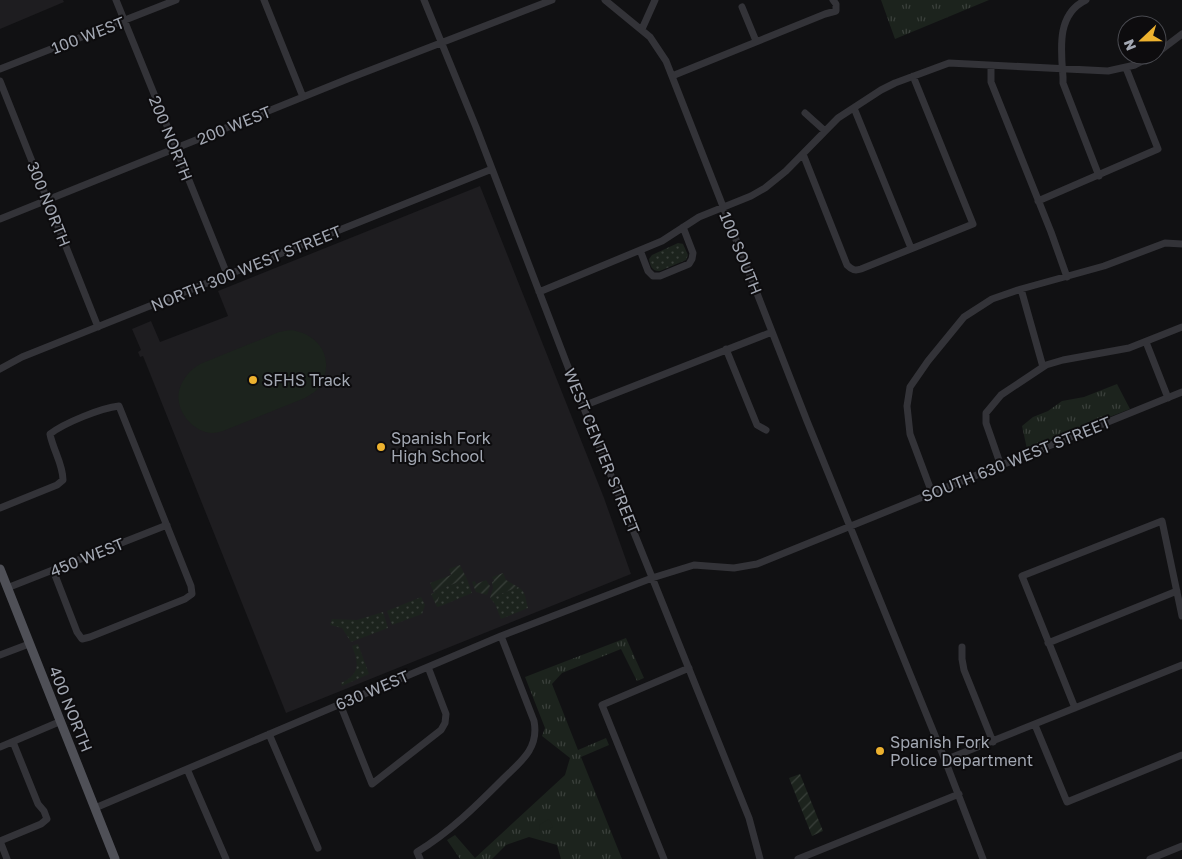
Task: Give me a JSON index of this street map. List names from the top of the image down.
{
  "streets": {
    "main road": ["400 NORTH"],
    "street": [
      "100 WEST",
      "200 WEST",
      "200 NORTH",
      "300 NORTH",
      "100 SOUTH",
      "NORTH 300 WEST STREET",
      "WEST CENTER STREET",
      "SOUTH 630 WEST STREET",
      "450 WEST",
      "630 WEST"
    ]
  },
  "crossings": [
    ["100 WEST", "200 NORTH"],
    ["200 WEST", "200 NORTH"],
    ["200 WEST", "300 NORTH"],
    ["200 WEST", "WEST CENTER STREET"],
    ["200 NORTH", "NORTH 300 WEST STREET"],
    ["300 NORTH", "NORTH 300 WEST STREET"],
    ["100 SOUTH", "SOUTH 630 WEST STREET"],
    ["NORTH 300 WEST STREET", "WEST CENTER STREET"],
    ["WEST CENTER STREET", "SOUTH 630 WEST STREET"],
    ["WEST CENTER STREET", "630 WEST"],
    ["SOUTH 630 WEST STREET", "630 WEST"],
    ["450 WEST", "400 NORTH"],
    ["630 WEST", "400 NORTH"]
  ],
  "places": ["SFHS Track", "Spanish Fork High School", "Spanish Fork Police Department"],
  "north": "left"
}
